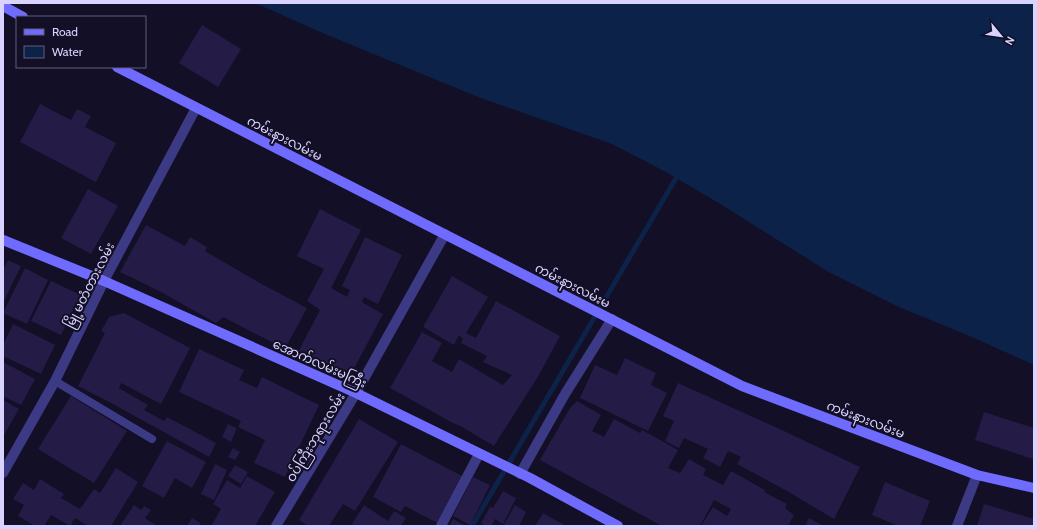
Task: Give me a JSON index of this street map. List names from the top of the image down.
{
  "streets": {
    "main road": ["ကမ်းနားလမ်းမ", "အောက်လမ်းမကြီး"],
    "street": ["မြို့မတံတားလမ်း", "ဝပ်ကြီးဘုရားလမ်း"]
  },
  "crossings": [
    ["ကမ်းနားလမ်းမ", "မြို့မတံတားလမ်း"],
    ["ကမ်းနားလမ်းမ", "ဝပ်ကြီးဘုရားလမ်း"],
    ["မြို့မတံတားလမ်း", "အောက်လမ်းမကြီး"],
    ["အောက်လမ်းမကြီး", "ဝပ်ကြီးဘုရားလမ်း"]
  ],
  "legend": ["Road", "Water"],
  "north": "bottom right"
}
